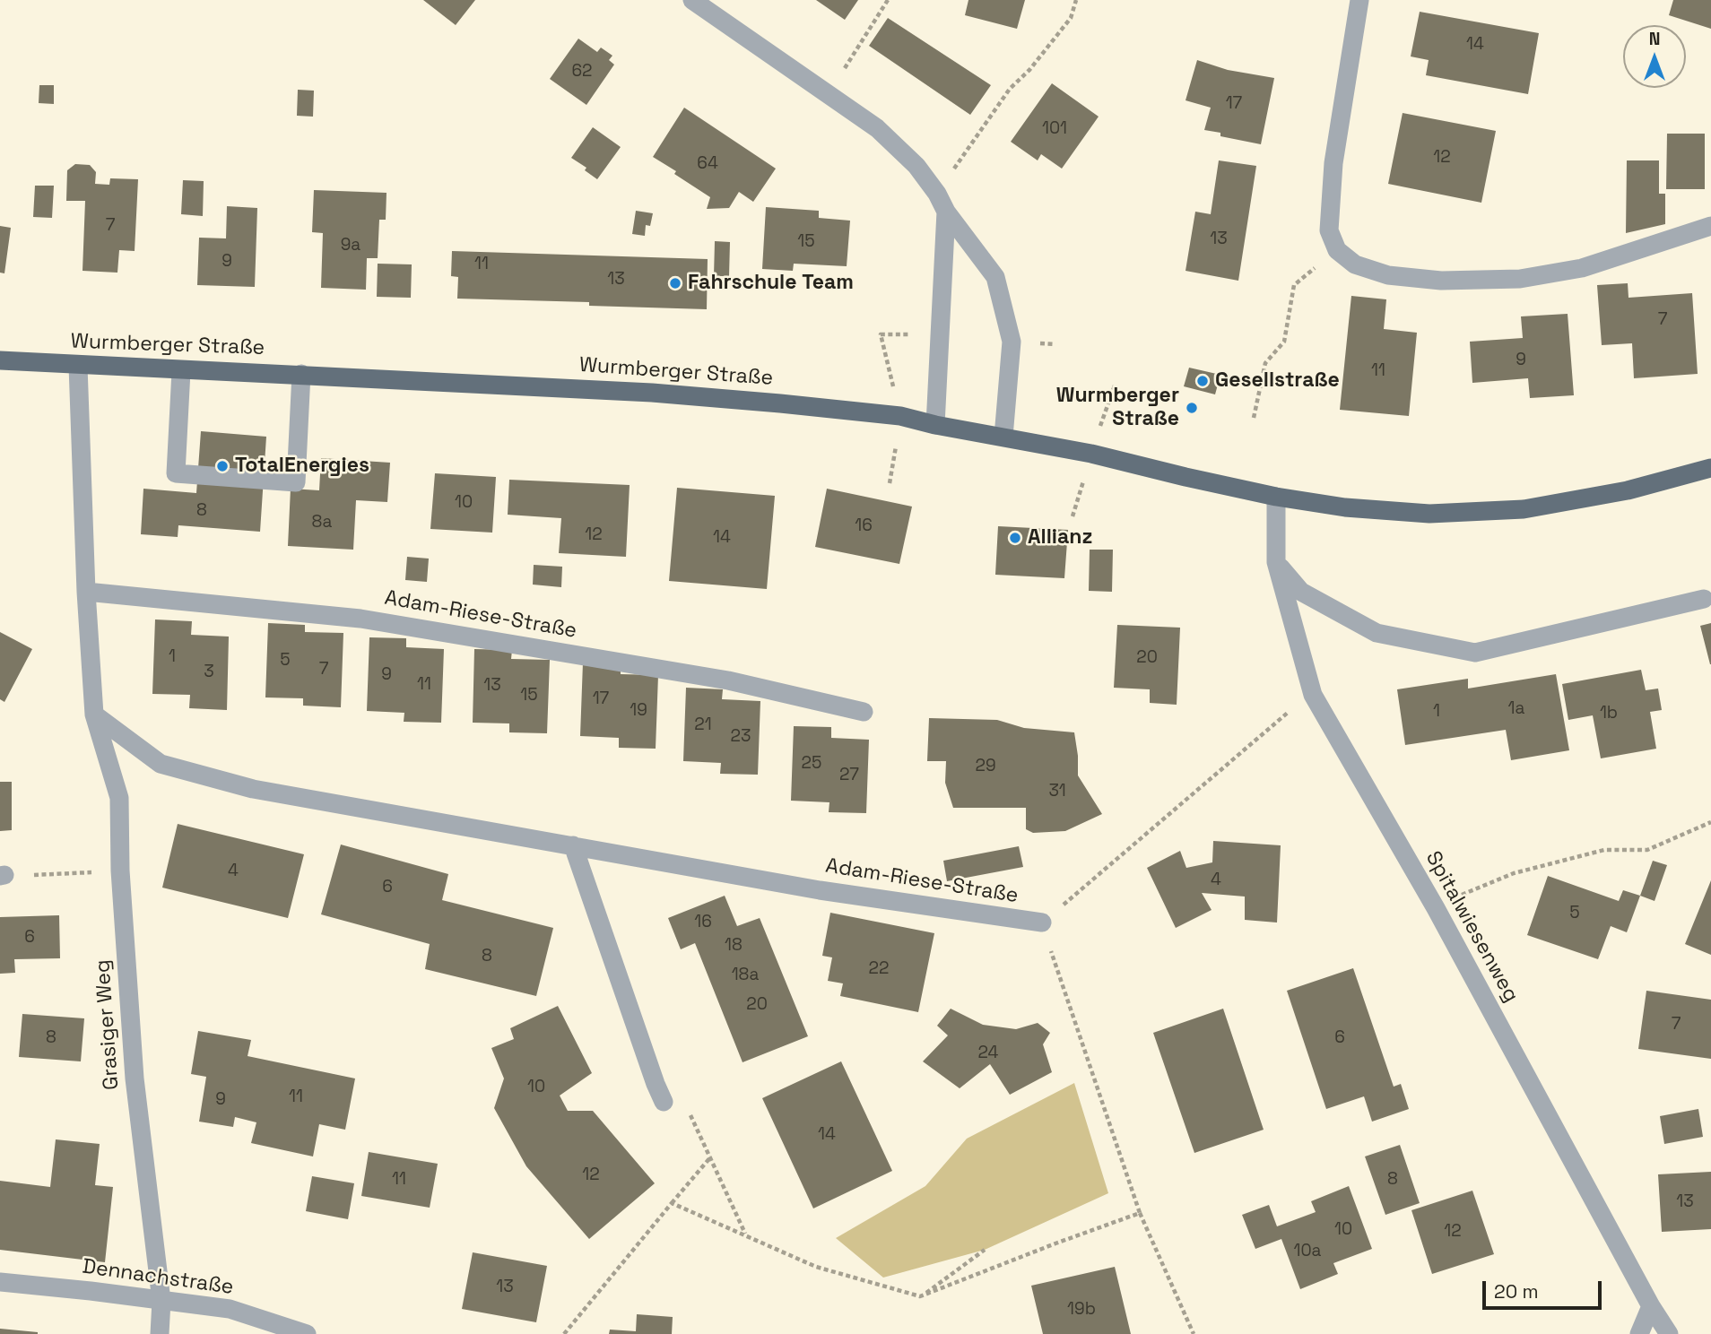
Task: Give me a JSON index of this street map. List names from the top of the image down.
{
  "streets": {
    "main road": ["Wurmberger Straße"],
    "street": [
      "Adam-Riese-Straße",
      "Spitalwiesenweg",
      "Grasiger Weg",
      "Dennachstraße"
    ]
  },
  "crossings": [
    ["Wurmberger Straße", "Spitalwiesenweg"],
    ["Adam-Riese-Straße", "Grasiger Weg"],
    ["Grasiger Weg", "Dennachstraße"]
  ],
  "places": [
    "Fahrschule Team",
    "Gesellstraße",
    "Wurmberger Straße",
    "TotalEnergies",
    "Allianz"
  ],
  "house_numbers": [
    "14",
    "62",
    "17",
    "101",
    "12",
    "64",
    "7",
    "13",
    "15",
    "9a",
    "9",
    "11",
    "13",
    "7",
    "9",
    "11",
    "10",
    "8",
    "8a",
    "16",
    "12",
    "14",
    "1",
    "20",
    "5",
    "7",
    "3",
    "9",
    "11",
    "13",
    "15",
    "17",
    "1a",
    "19",
    "1",
    "1b",
    "21",
    "23",
    "25",
    "29",
    "27",
    "31",
    "4",
    "4",
    "6",
    "5",
    "16",
    "6",
    "18",
    "8",
    "22",
    "18a",
    "20",
    "7",
    "8",
    "6",
    "24",
    "10",
    "11",
    "9",
    "14",
    "12",
    "11",
    "8",
    "13",
    "10",
    "12",
    "10a",
    "13",
    "19b"
  ],
  "scale_bar": "20 m",
  "north": "top"
}
